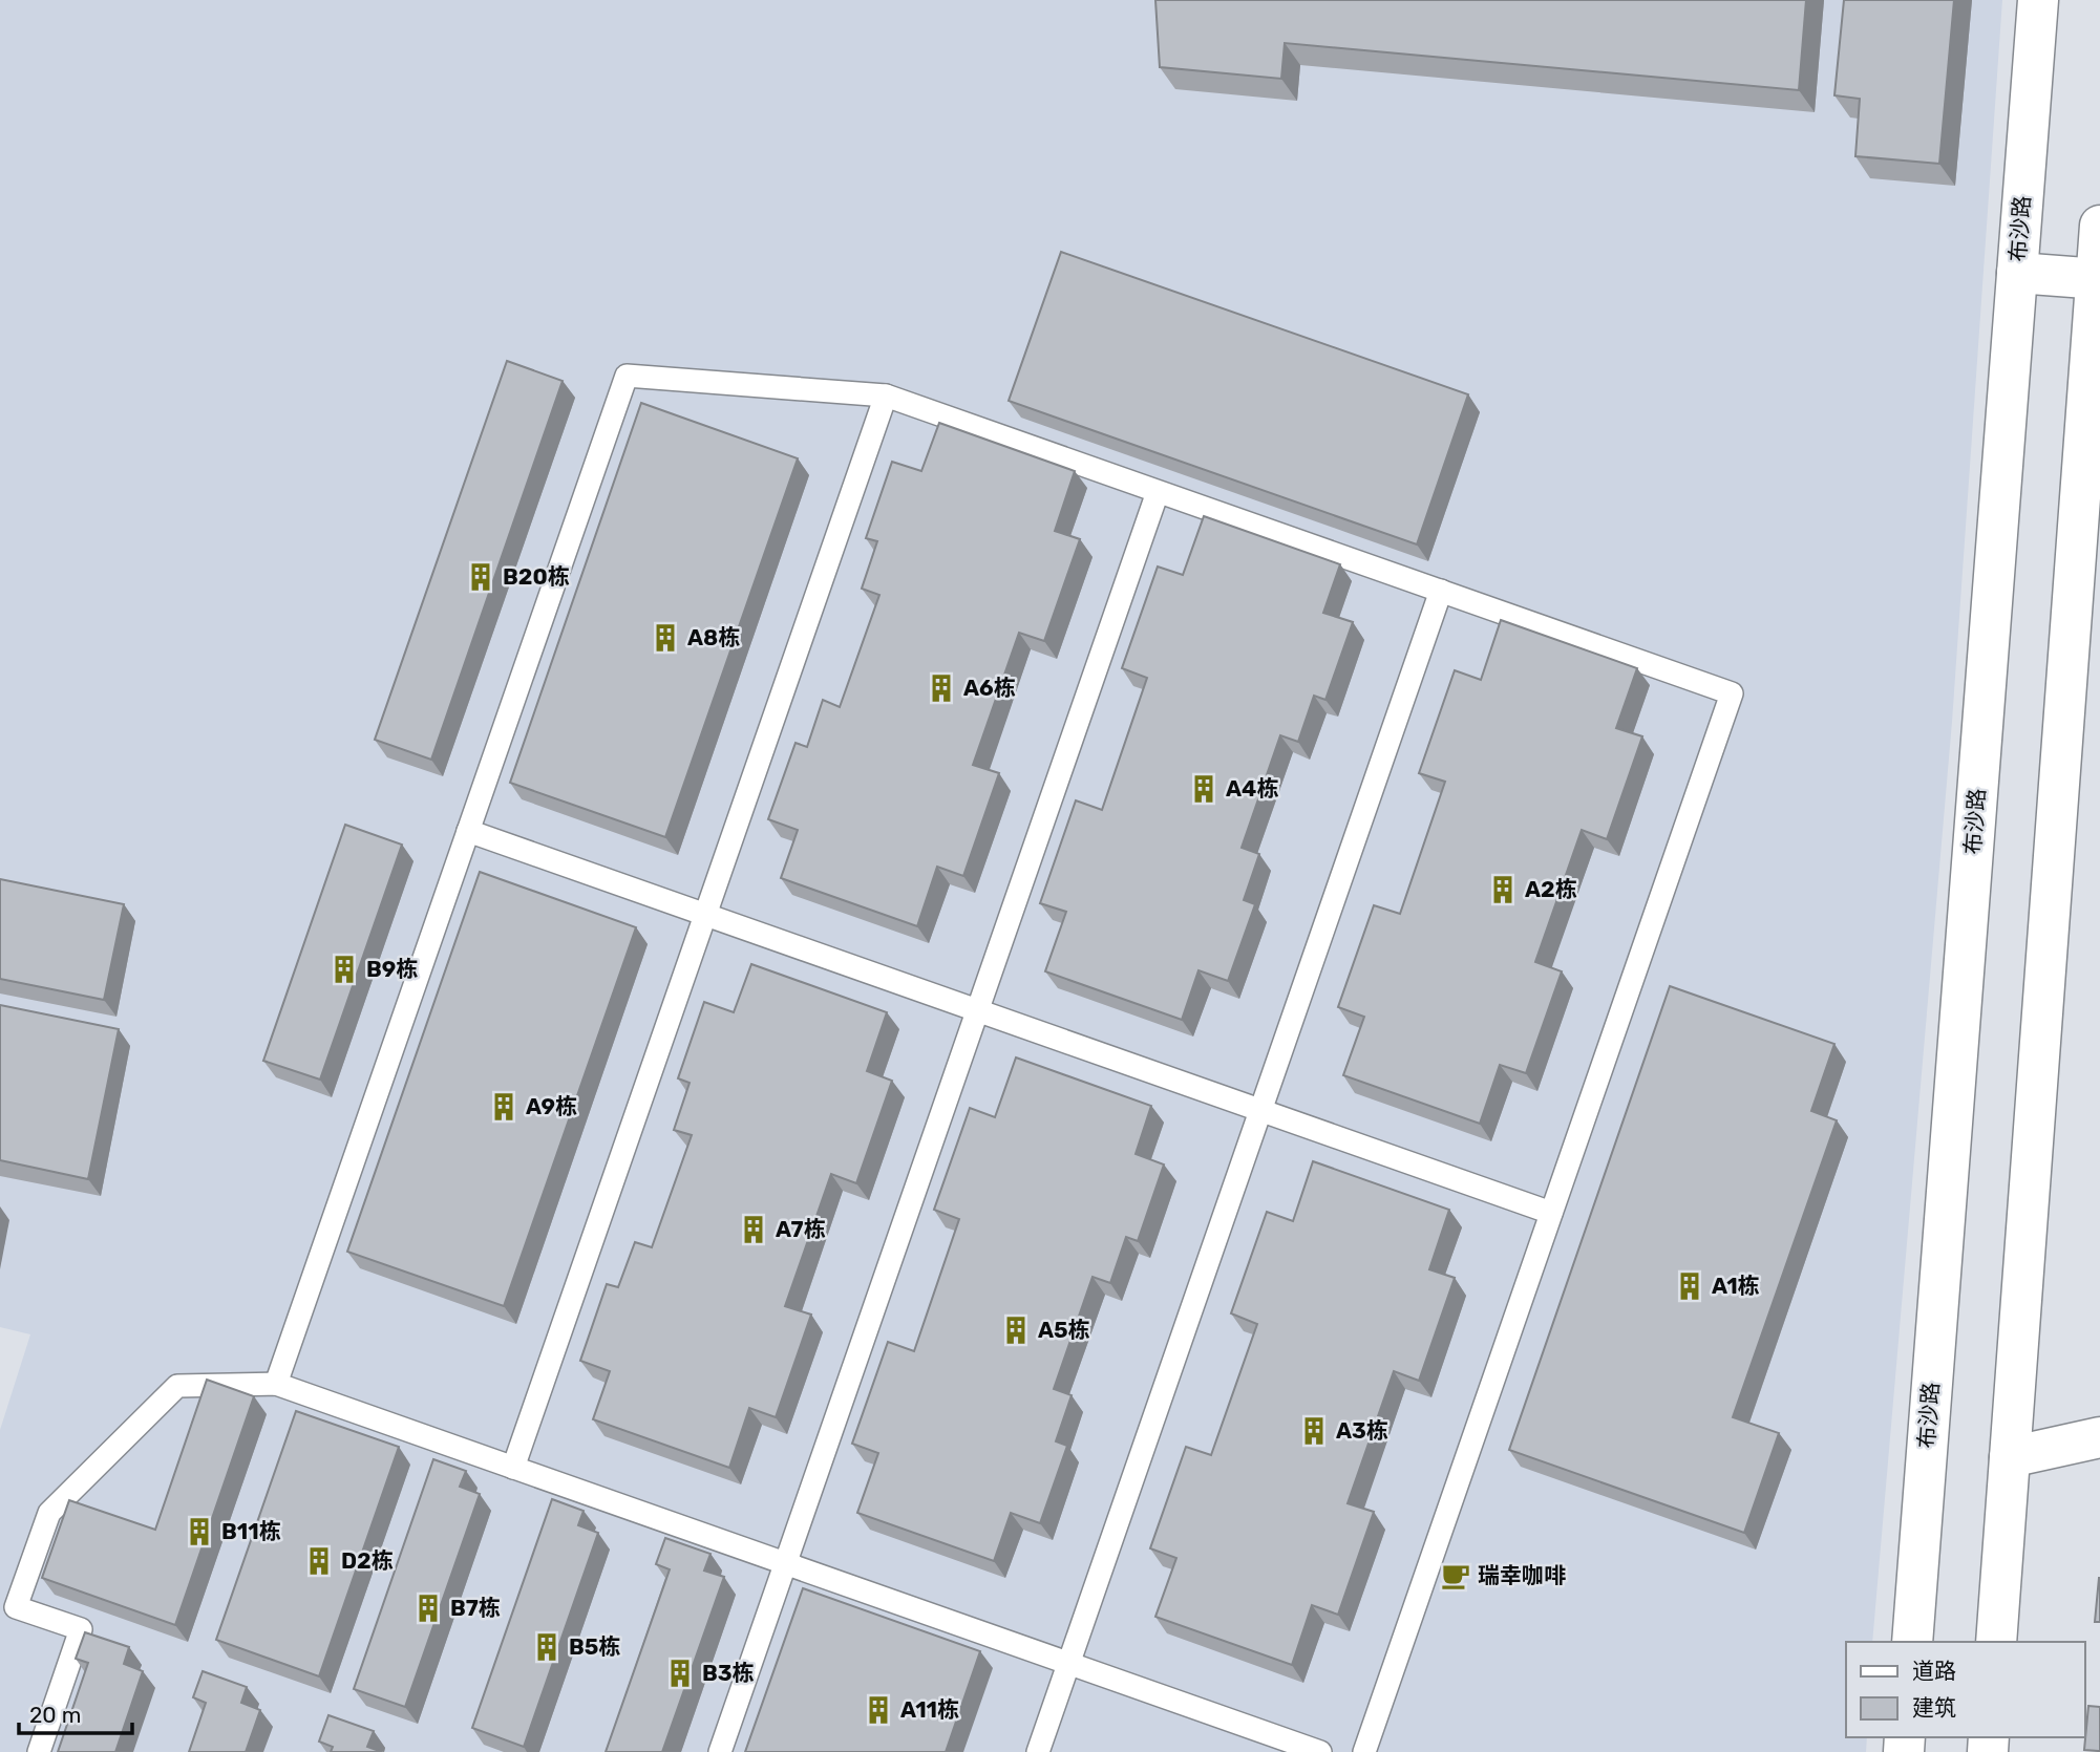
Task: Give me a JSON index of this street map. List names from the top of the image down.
{
  "streets": {
    "main road": ["布沙路"]
  },
  "places": {
    "building": [
      "B20栋",
      "A8栋",
      "A6栋",
      "A4栋",
      "A2栋",
      "B9栋",
      "A9栋",
      "A7栋",
      "A1栋",
      "A5栋",
      "A3栋",
      "B11栋",
      "D2栋",
      "B7栋",
      "B5栋",
      "B3栋",
      "A11栋"
    ],
    "cafe": ["瑞幸咖啡"]
  },
  "legend": ["道路", "建筑"],
  "scale_bar": "20 m"
}
